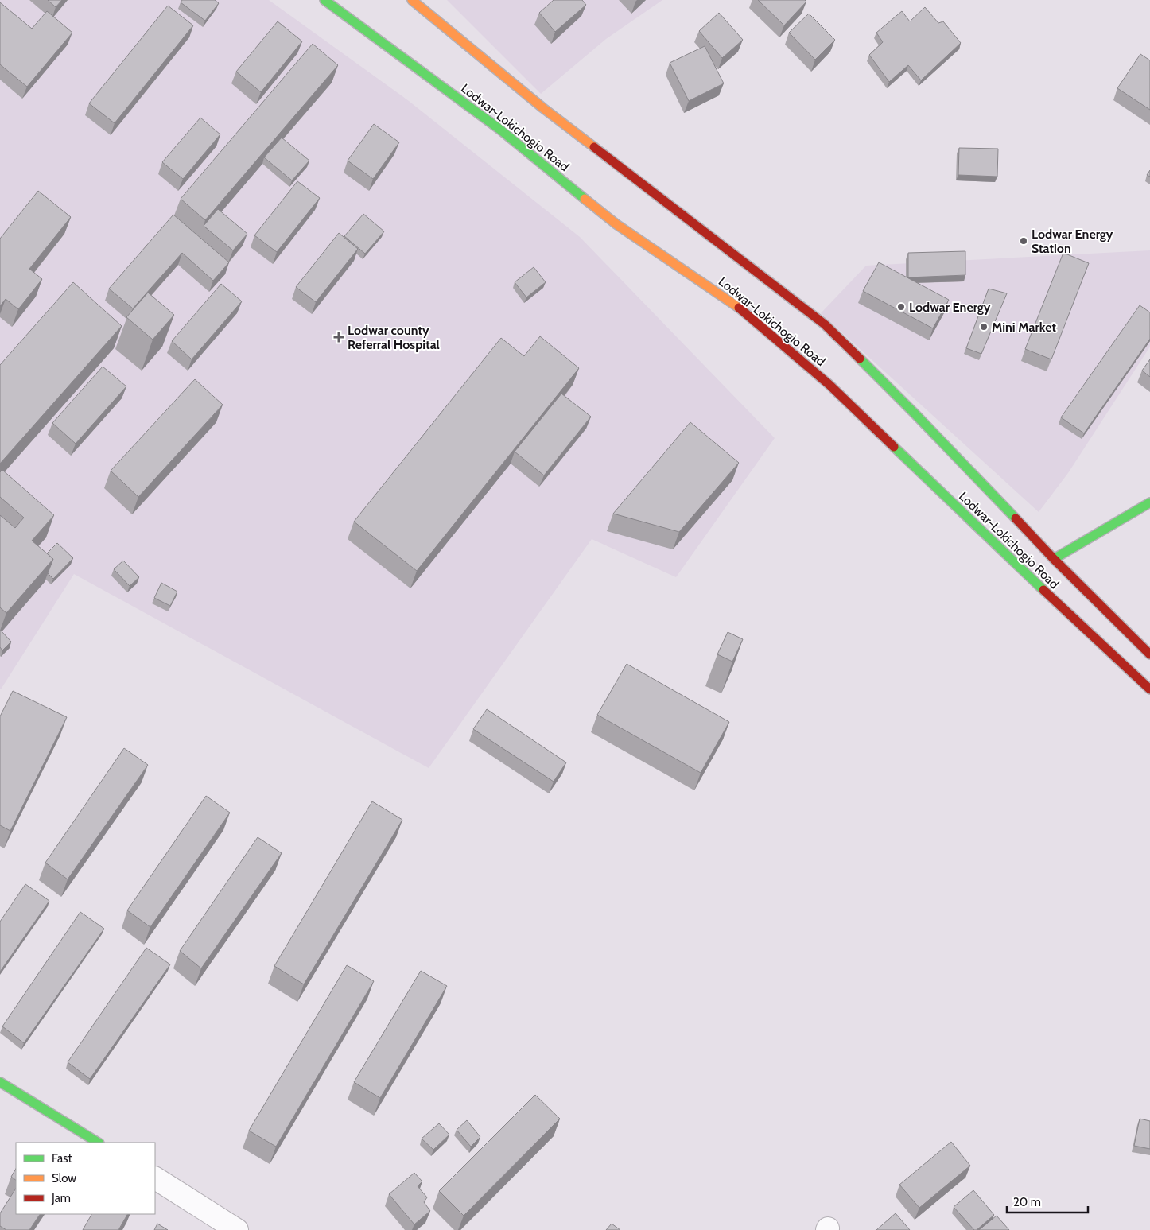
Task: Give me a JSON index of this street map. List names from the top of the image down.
{
  "streets": {
    "main road": ["Lodwar-Lokichogio Road"]
  },
  "places": {
    "other": ["Lodwar Energy Station", "Lodwar Energy", "Mini Market"],
    "health": ["Lodwar county Referral Hospital"]
  },
  "legend": ["Fast", "Slow", "Jam"],
  "scale_bar": "20 m"
}
